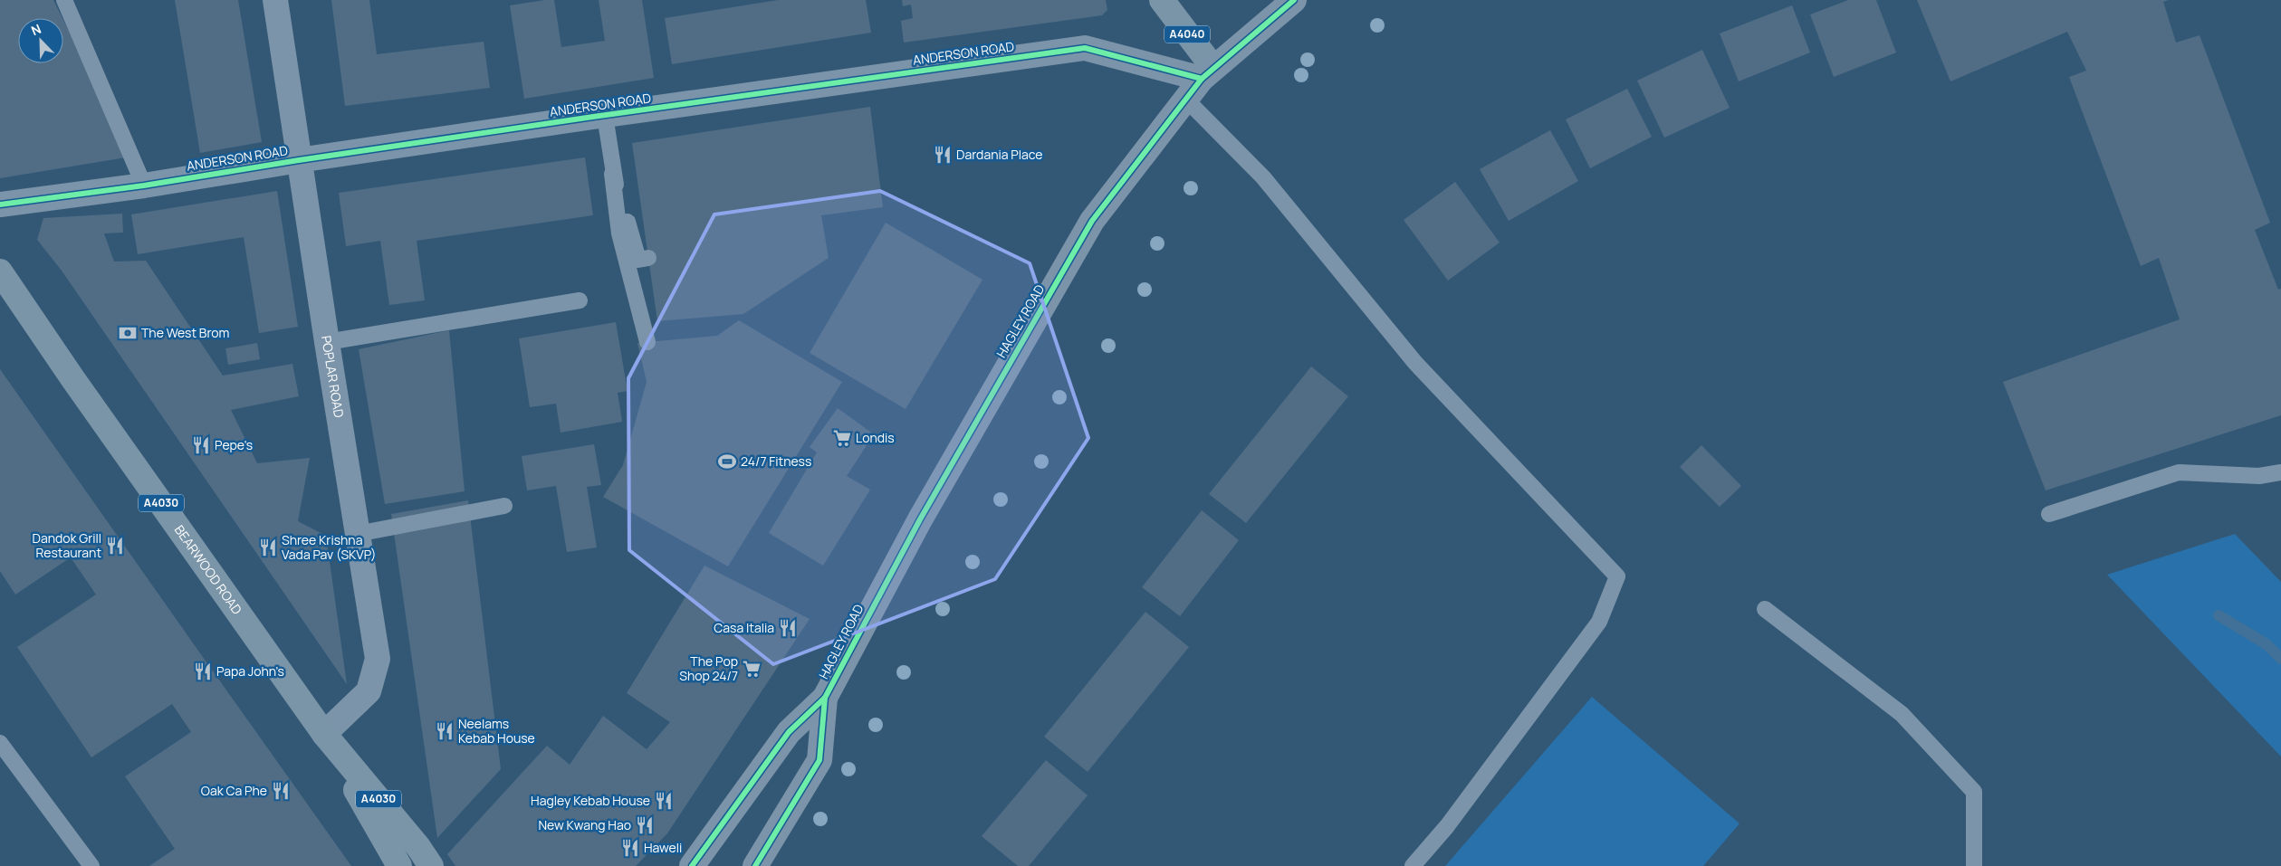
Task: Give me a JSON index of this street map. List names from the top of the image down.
{
  "streets": {
    "highway": ["HAGLEY ROAD"],
    "main road": ["A4040", "A4030", "BEARWOOD ROAD"],
    "street": ["ANDERSON ROAD", "POPLAR ROAD"]
  },
  "crossings": [
    ["A4040", "ANDERSON ROAD"],
    ["A4040", "HAGLEY ROAD"],
    ["ANDERSON ROAD", "HAGLEY ROAD"],
    ["ANDERSON ROAD", "POPLAR ROAD"],
    ["POPLAR ROAD", "BEARWOOD ROAD"]
  ],
  "places": {
    "restaurant": [
      "Dardania Place",
      "Pepe's",
      "Dandok Grill Restaurant",
      "Shree Krishna Vada Pav (SKVP)",
      "Casa Italia",
      "Papa John's",
      "Neelams Kebab House",
      "Oak Ca Phe",
      "Hagley Kebab House",
      "New Kwang Hao",
      "Haweli"
    ],
    "bank": ["The West Brom"],
    "supermarket": ["Londis", "The Pop Shop 24/7"],
    "sports": ["24/7 Fitness"]
  },
  "north": "top left"
}
